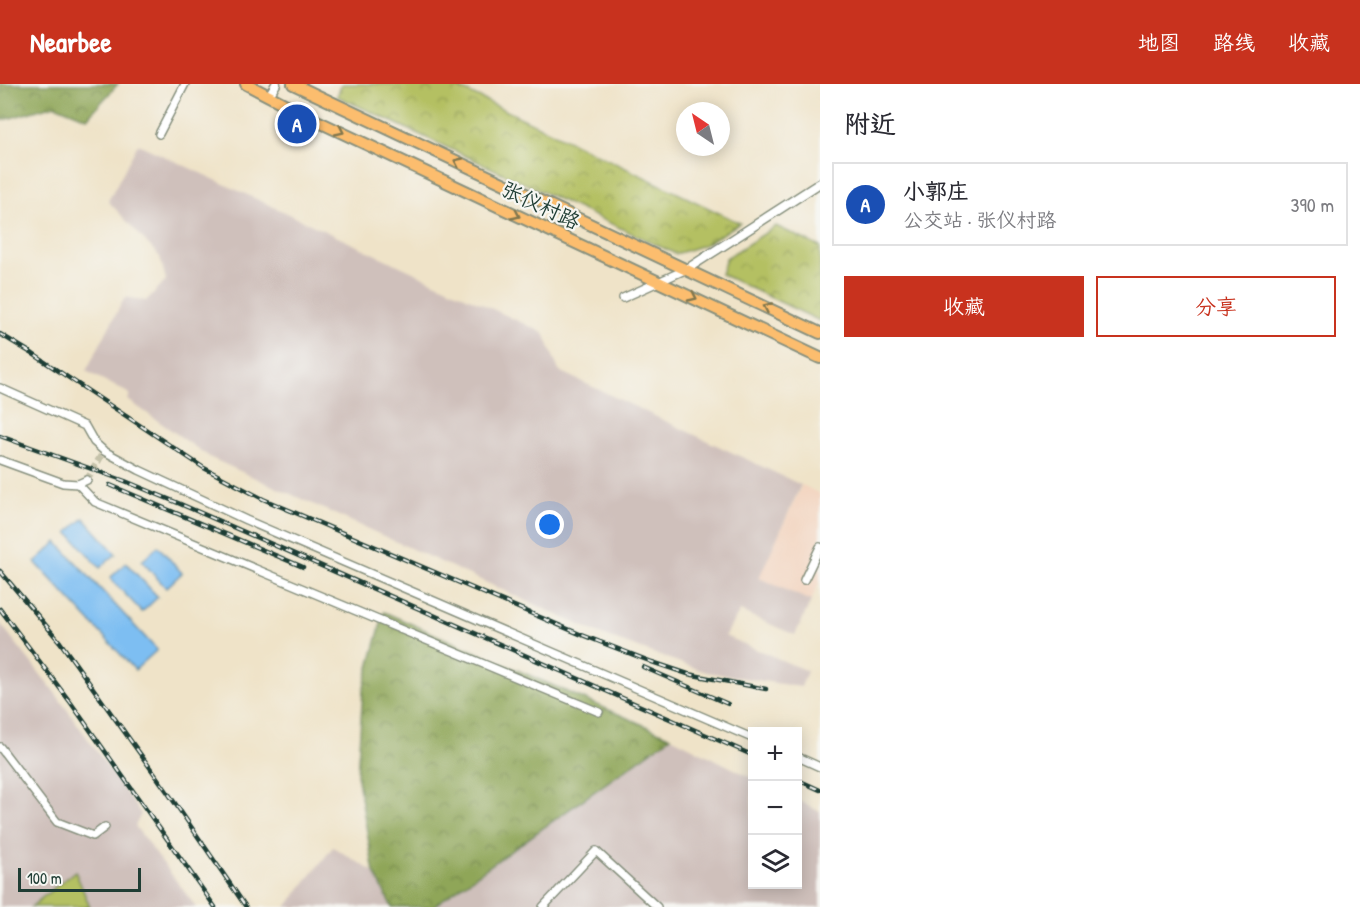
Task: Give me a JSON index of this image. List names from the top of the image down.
{
  "streets": {
    "main road": ["张仪村路"]
  },
  "scale_bar": "100 m",
  "north": "top left",
  "page": {
    "header": "Nearbee",
    "nav": ["地图", "路线", "收藏"],
    "heading": "附近",
    "pins": "A",
    "list": [
      {
        "mark": "A",
        "name": "小郭庄",
        "note": "公交站 · 张仪村路",
        "value": "390 m"
      }
    ],
    "buttons": ["收藏", "分享"],
    "map_buttons": ["+", "−"],
    "scale": "100 m"
  }
}
